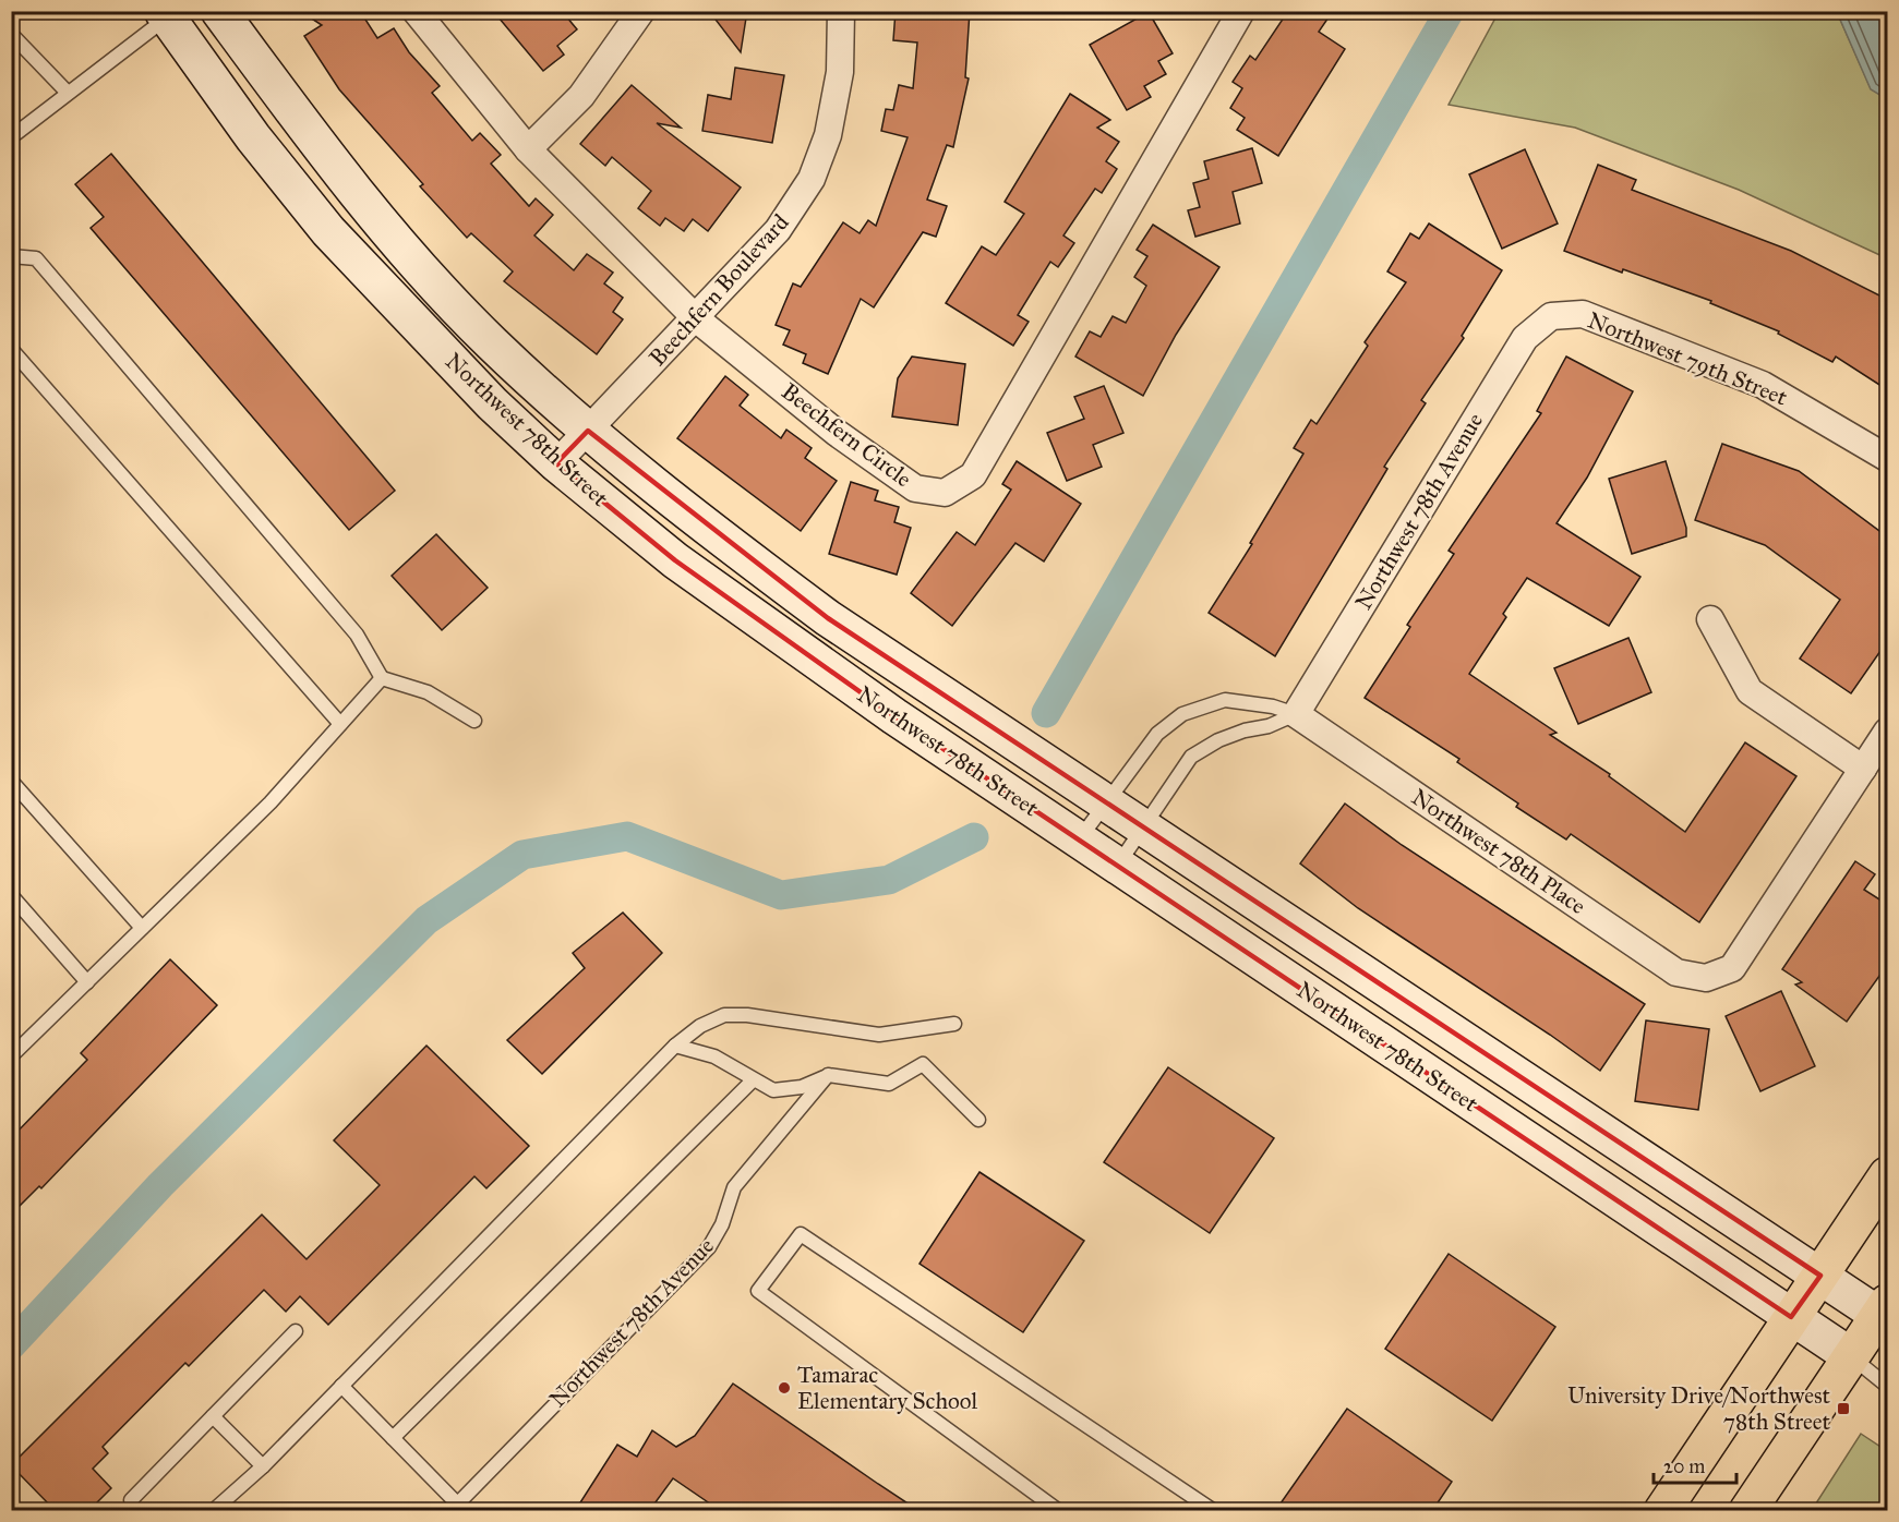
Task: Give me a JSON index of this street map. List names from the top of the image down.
{
  "streets": {
    "street": [
      "Beechfern Boulevard",
      "Northwest 79th Street",
      "Northwest 78th Street",
      "Beechfern Circle",
      "Northwest 78th Avenue",
      "Northwest 78th Place"
    ]
  },
  "crossings": [
    ["Beechfern Boulevard", "Northwest 78th Street"],
    ["Beechfern Boulevard", "Beechfern Circle"],
    ["Northwest 79th Street", "Northwest 78th Avenue"],
    ["Northwest 78th Avenue", "Northwest 78th Place"]
  ],
  "places": {
    "other": ["Tamarac Elementary School"],
    "transit": ["University Drive/Northwest 78th Street"]
  },
  "scale_bar": "20 m"
}
